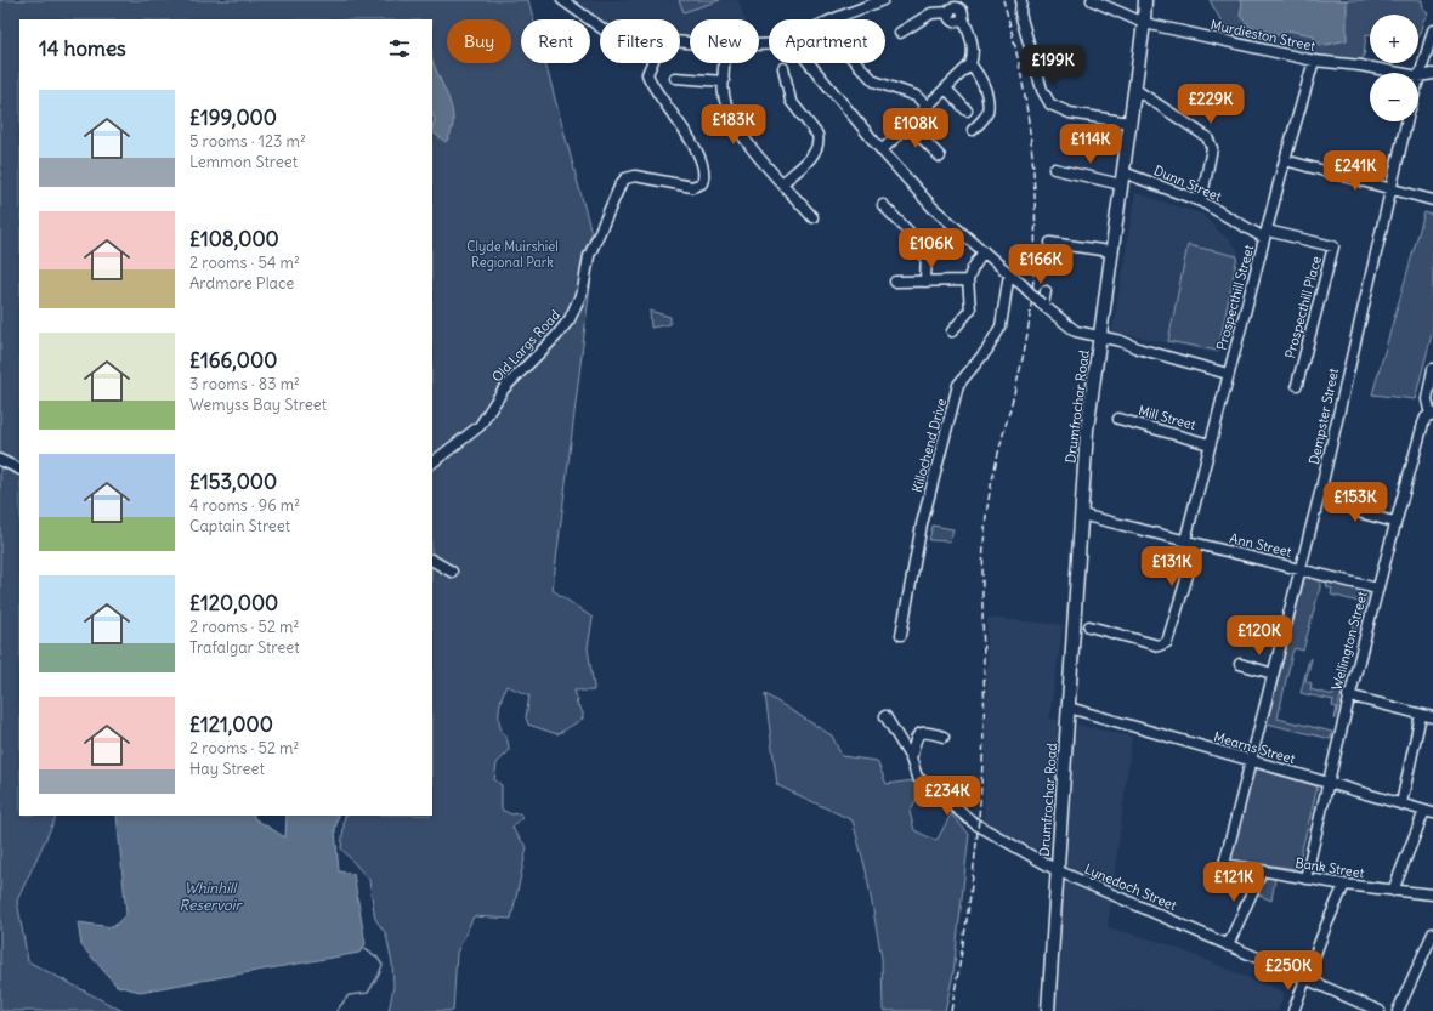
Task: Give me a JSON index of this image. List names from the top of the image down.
{
  "streets": {
    "main road": ["Drumfrochar Road"],
    "street": [
      "Murdieston Street",
      "Dunn Street",
      "Prospecthill Street",
      "Prospecthill Place",
      "Old Largs Road",
      "Dempster Street",
      "Mill Street",
      "Killochend Drive",
      "Ann Street",
      "Wellington Street",
      "Mearns Street",
      "Bank Street",
      "Lynedoch Street"
    ]
  },
  "crossings": [
    ["Murdieston Street", "Prospecthill Street"],
    ["Dunn Street", "Prospecthill Street"],
    ["Dunn Street", "Prospecthill Place"],
    ["Prospecthill Street", "Prospecthill Place"],
    ["Prospecthill Street", "Mill Street"],
    ["Prospecthill Street", "Ann Street"],
    ["Drumfrochar Road", "Killochend Drive"],
    ["Drumfrochar Road", "Ann Street"],
    ["Drumfrochar Road", "Mearns Street"],
    ["Drumfrochar Road", "Lynedoch Street"],
    ["Dempster Street", "Ann Street"],
    ["Dempster Street", "Mearns Street"],
    ["Dempster Street", "Bank Street"],
    ["Ann Street", "Wellington Street"],
    ["Wellington Street", "Mearns Street"],
    ["Wellington Street", "Bank Street"]
  ],
  "water": ["Whinhill Reservoir"],
  "parks": ["Clyde Muirshiel Regional Park"],
  "page": {
    "map_buttons": ["+", "−"],
    "chip": [
      "Buy",
      "Rent",
      "Filters",
      "New",
      "Apartment"
    ],
    "heading": "14 homes",
    "price": [
      "£199K",
      "£229K",
      "£183K",
      "£108K",
      "£114K",
      "£241K",
      "£106K",
      "£166K",
      "£153K",
      "£131K",
      "£120K",
      "£234K",
      "£121K",
      "£250K"
    ],
    "list": [
      {
        "name": "£199,000",
        "note": "5 rooms · 123 m² · Lemmon Street"
      },
      {
        "name": "£108,000",
        "note": "2 rooms · 54 m² · Ardmore Place"
      },
      {
        "name": "£166,000",
        "note": "3 rooms · 83 m² · Wemyss Bay Street"
      },
      {
        "name": "£153,000",
        "note": "4 rooms · 96 m² · Captain Street"
      },
      {
        "name": "£120,000",
        "note": "2 rooms · 52 m² · Trafalgar Street"
      },
      {
        "name": "£121,000",
        "note": "2 rooms · 52 m² · Hay Street"
      }
    ]
  }
}
